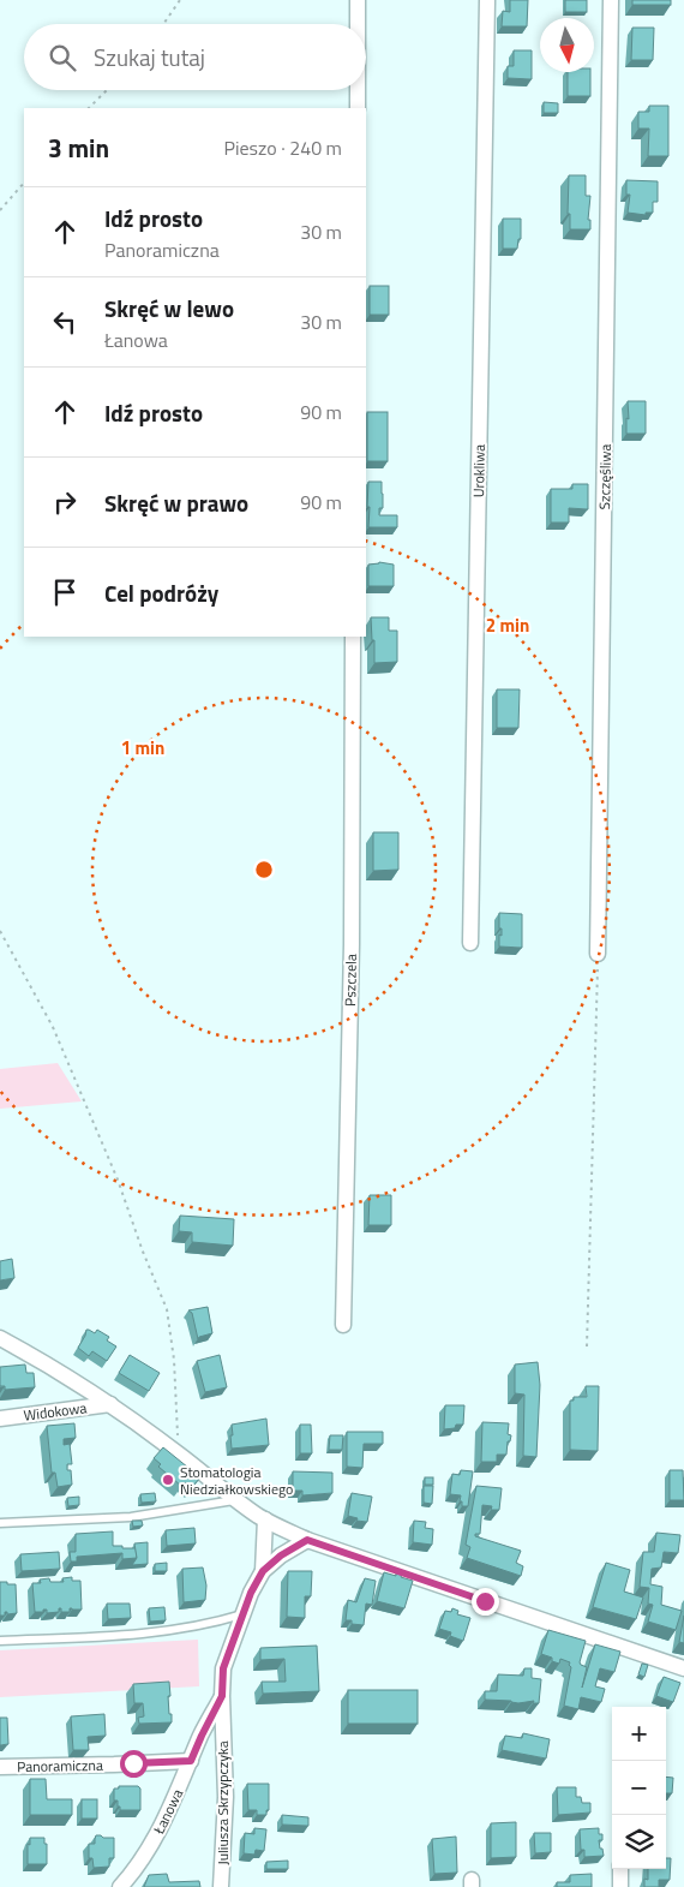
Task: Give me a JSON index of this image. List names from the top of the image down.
{
  "streets": {
    "street": [
      "Urokliwa",
      "Szczęśliwa",
      "Pszczela",
      "Widokowa",
      "Panoramiczna",
      "Juliusza Skrzypczyka",
      "Łanowa"
    ]
  },
  "crossings": [
    ["Panoramiczna", "Łanowa"],
    ["Juliusza Skrzypczyka", "Łanowa"]
  ],
  "places": ["Stomatologia Niedziałkowskiego"],
  "north": "bottom",
  "page": {
    "search": "Szukaj tutaj",
    "heading": ["3 min", "Pieszo · 240 m"],
    "list": [
      ["Idź prosto", "Panoramiczna", "30 m"],
      ["Skręć w lewo", "Łanowa", "30 m"],
      ["Idź prosto", "90 m"],
      ["Skręć w prawo", "90 m"],
      "Cel podróży"
    ],
    "map_buttons": ["+", "−"]
  },
  "rings": ["2 min", "1 min"]
}
